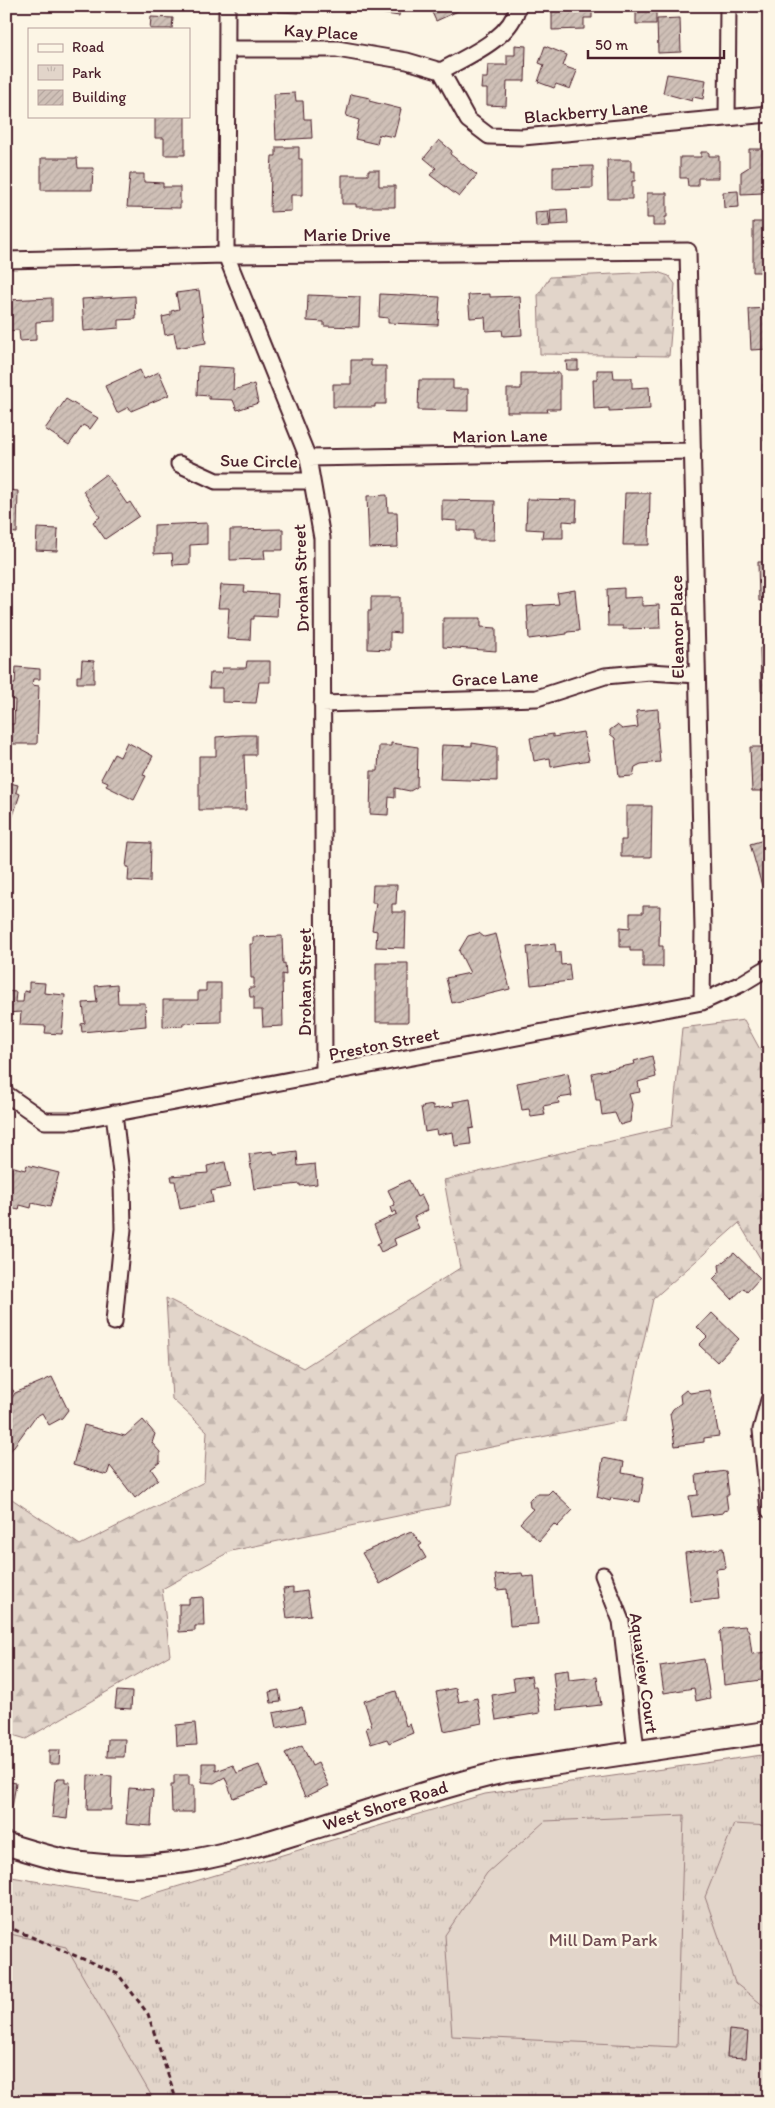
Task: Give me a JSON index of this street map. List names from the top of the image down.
{
  "streets": {
    "street": [
      "Kay Place",
      "Blackberry Lane",
      "Marie Drive",
      "Marion Lane",
      "Sue Circle",
      "Drohan Street",
      "Eleanor Place",
      "Grace Lane",
      "Preston Street",
      "Aquaview Court",
      "West Shore Road"
    ]
  },
  "crossings": [
    ["Kay Place", "Blackberry Lane"],
    ["Kay Place", "Drohan Street"],
    ["Marie Drive", "Drohan Street"],
    ["Marie Drive", "Eleanor Place"],
    ["Marion Lane", "Drohan Street"],
    ["Marion Lane", "Eleanor Place"],
    ["Sue Circle", "Drohan Street"],
    ["Drohan Street", "Grace Lane"],
    ["Drohan Street", "Preston Street"],
    ["Eleanor Place", "Grace Lane"],
    ["Eleanor Place", "Preston Street"],
    ["Aquaview Court", "West Shore Road"]
  ],
  "parks": ["Mill Dam Park"],
  "legend": ["Road", "Park", "Building"],
  "scale_bar": "50 m"
}
